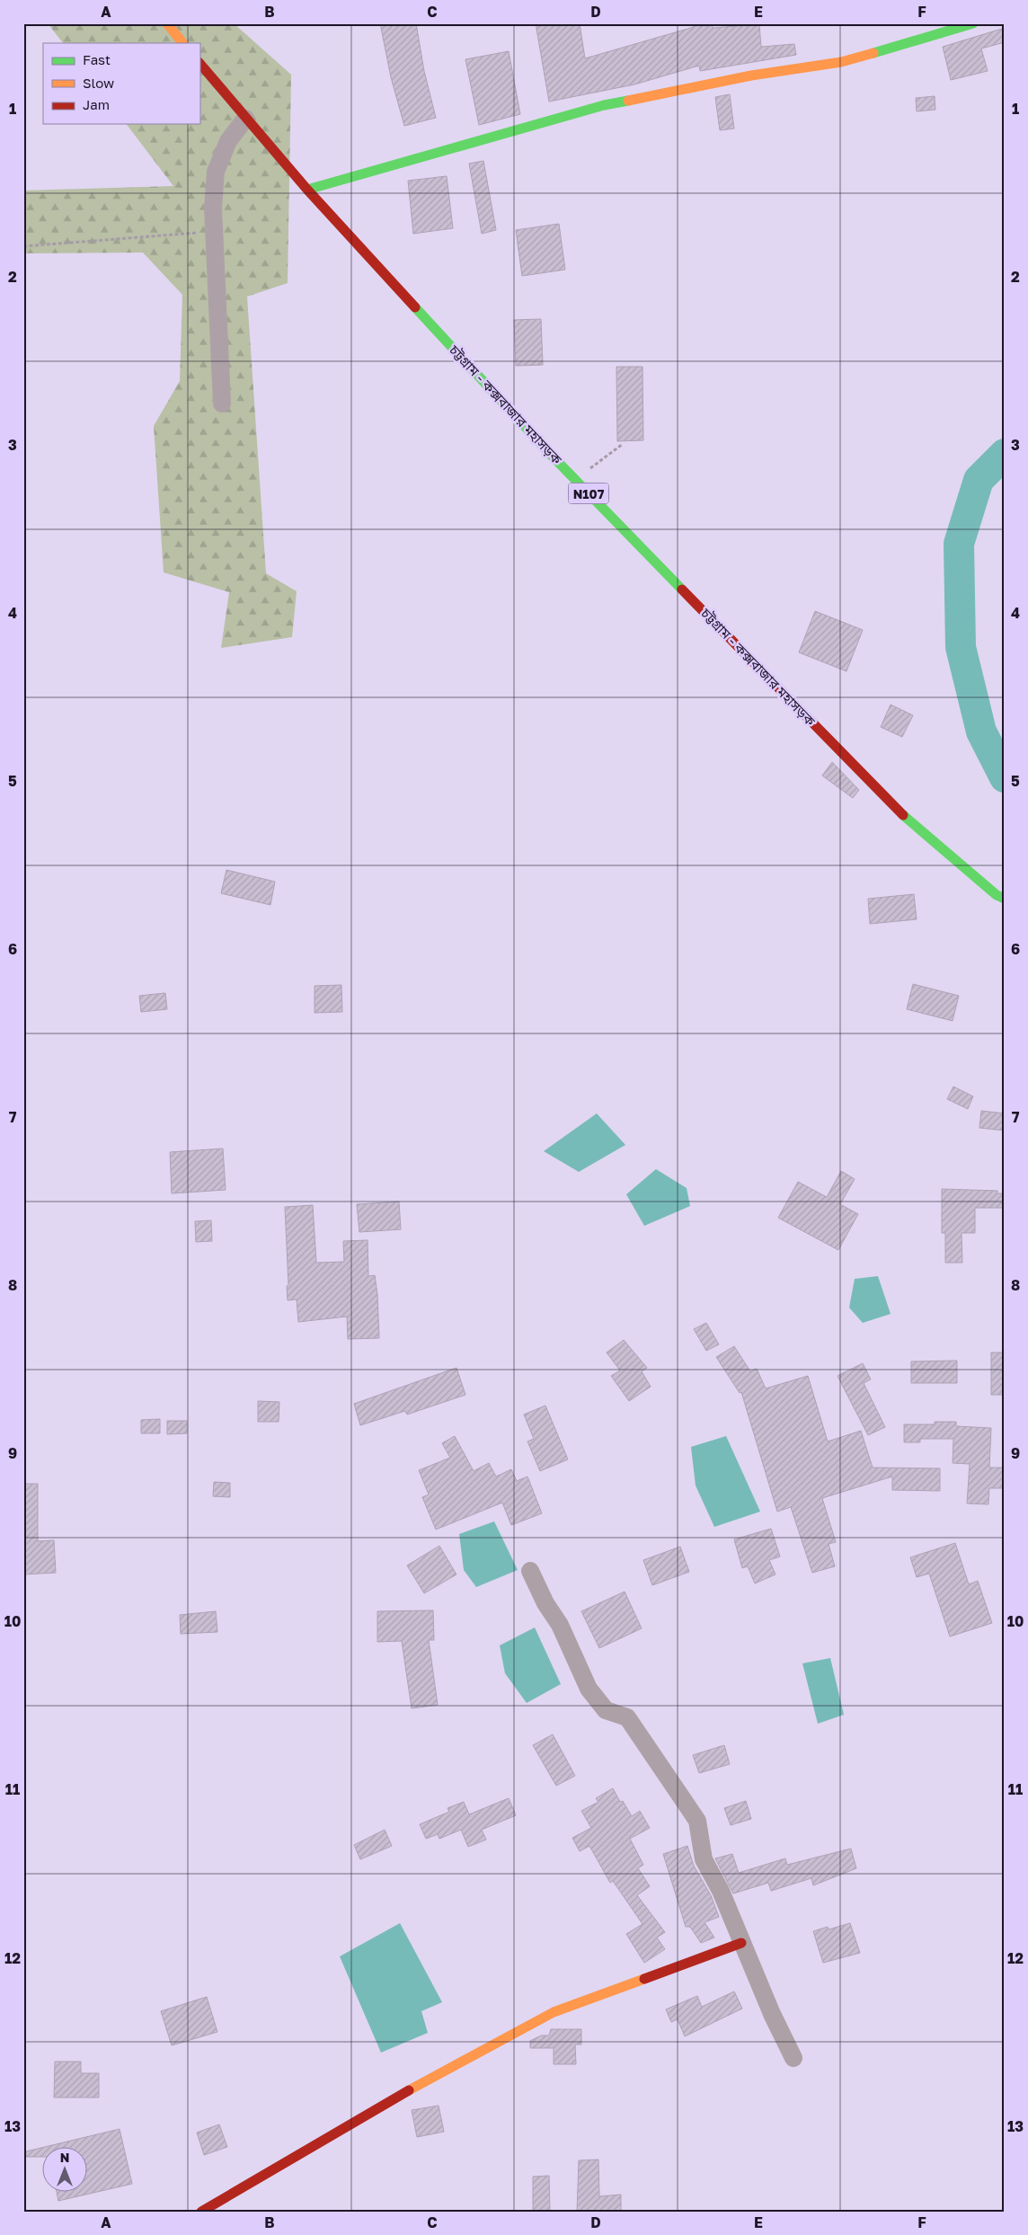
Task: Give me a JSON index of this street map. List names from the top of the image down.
{
  "streets": {
    "main road": ["চট্টগ্রাম - কক্সবাজার মহাসড়ক", "N107"]
  },
  "legend": ["Fast", "Slow", "Jam"],
  "north": "top",
  "grid": {
    "columns": [
      "A",
      "B",
      "C",
      "D",
      "E",
      "F"
    ],
    "rows": [
      "1",
      "2",
      "3",
      "4",
      "5",
      "6",
      "7",
      "8",
      "9",
      "10",
      "11",
      "12",
      "13"
    ]
  }
}
